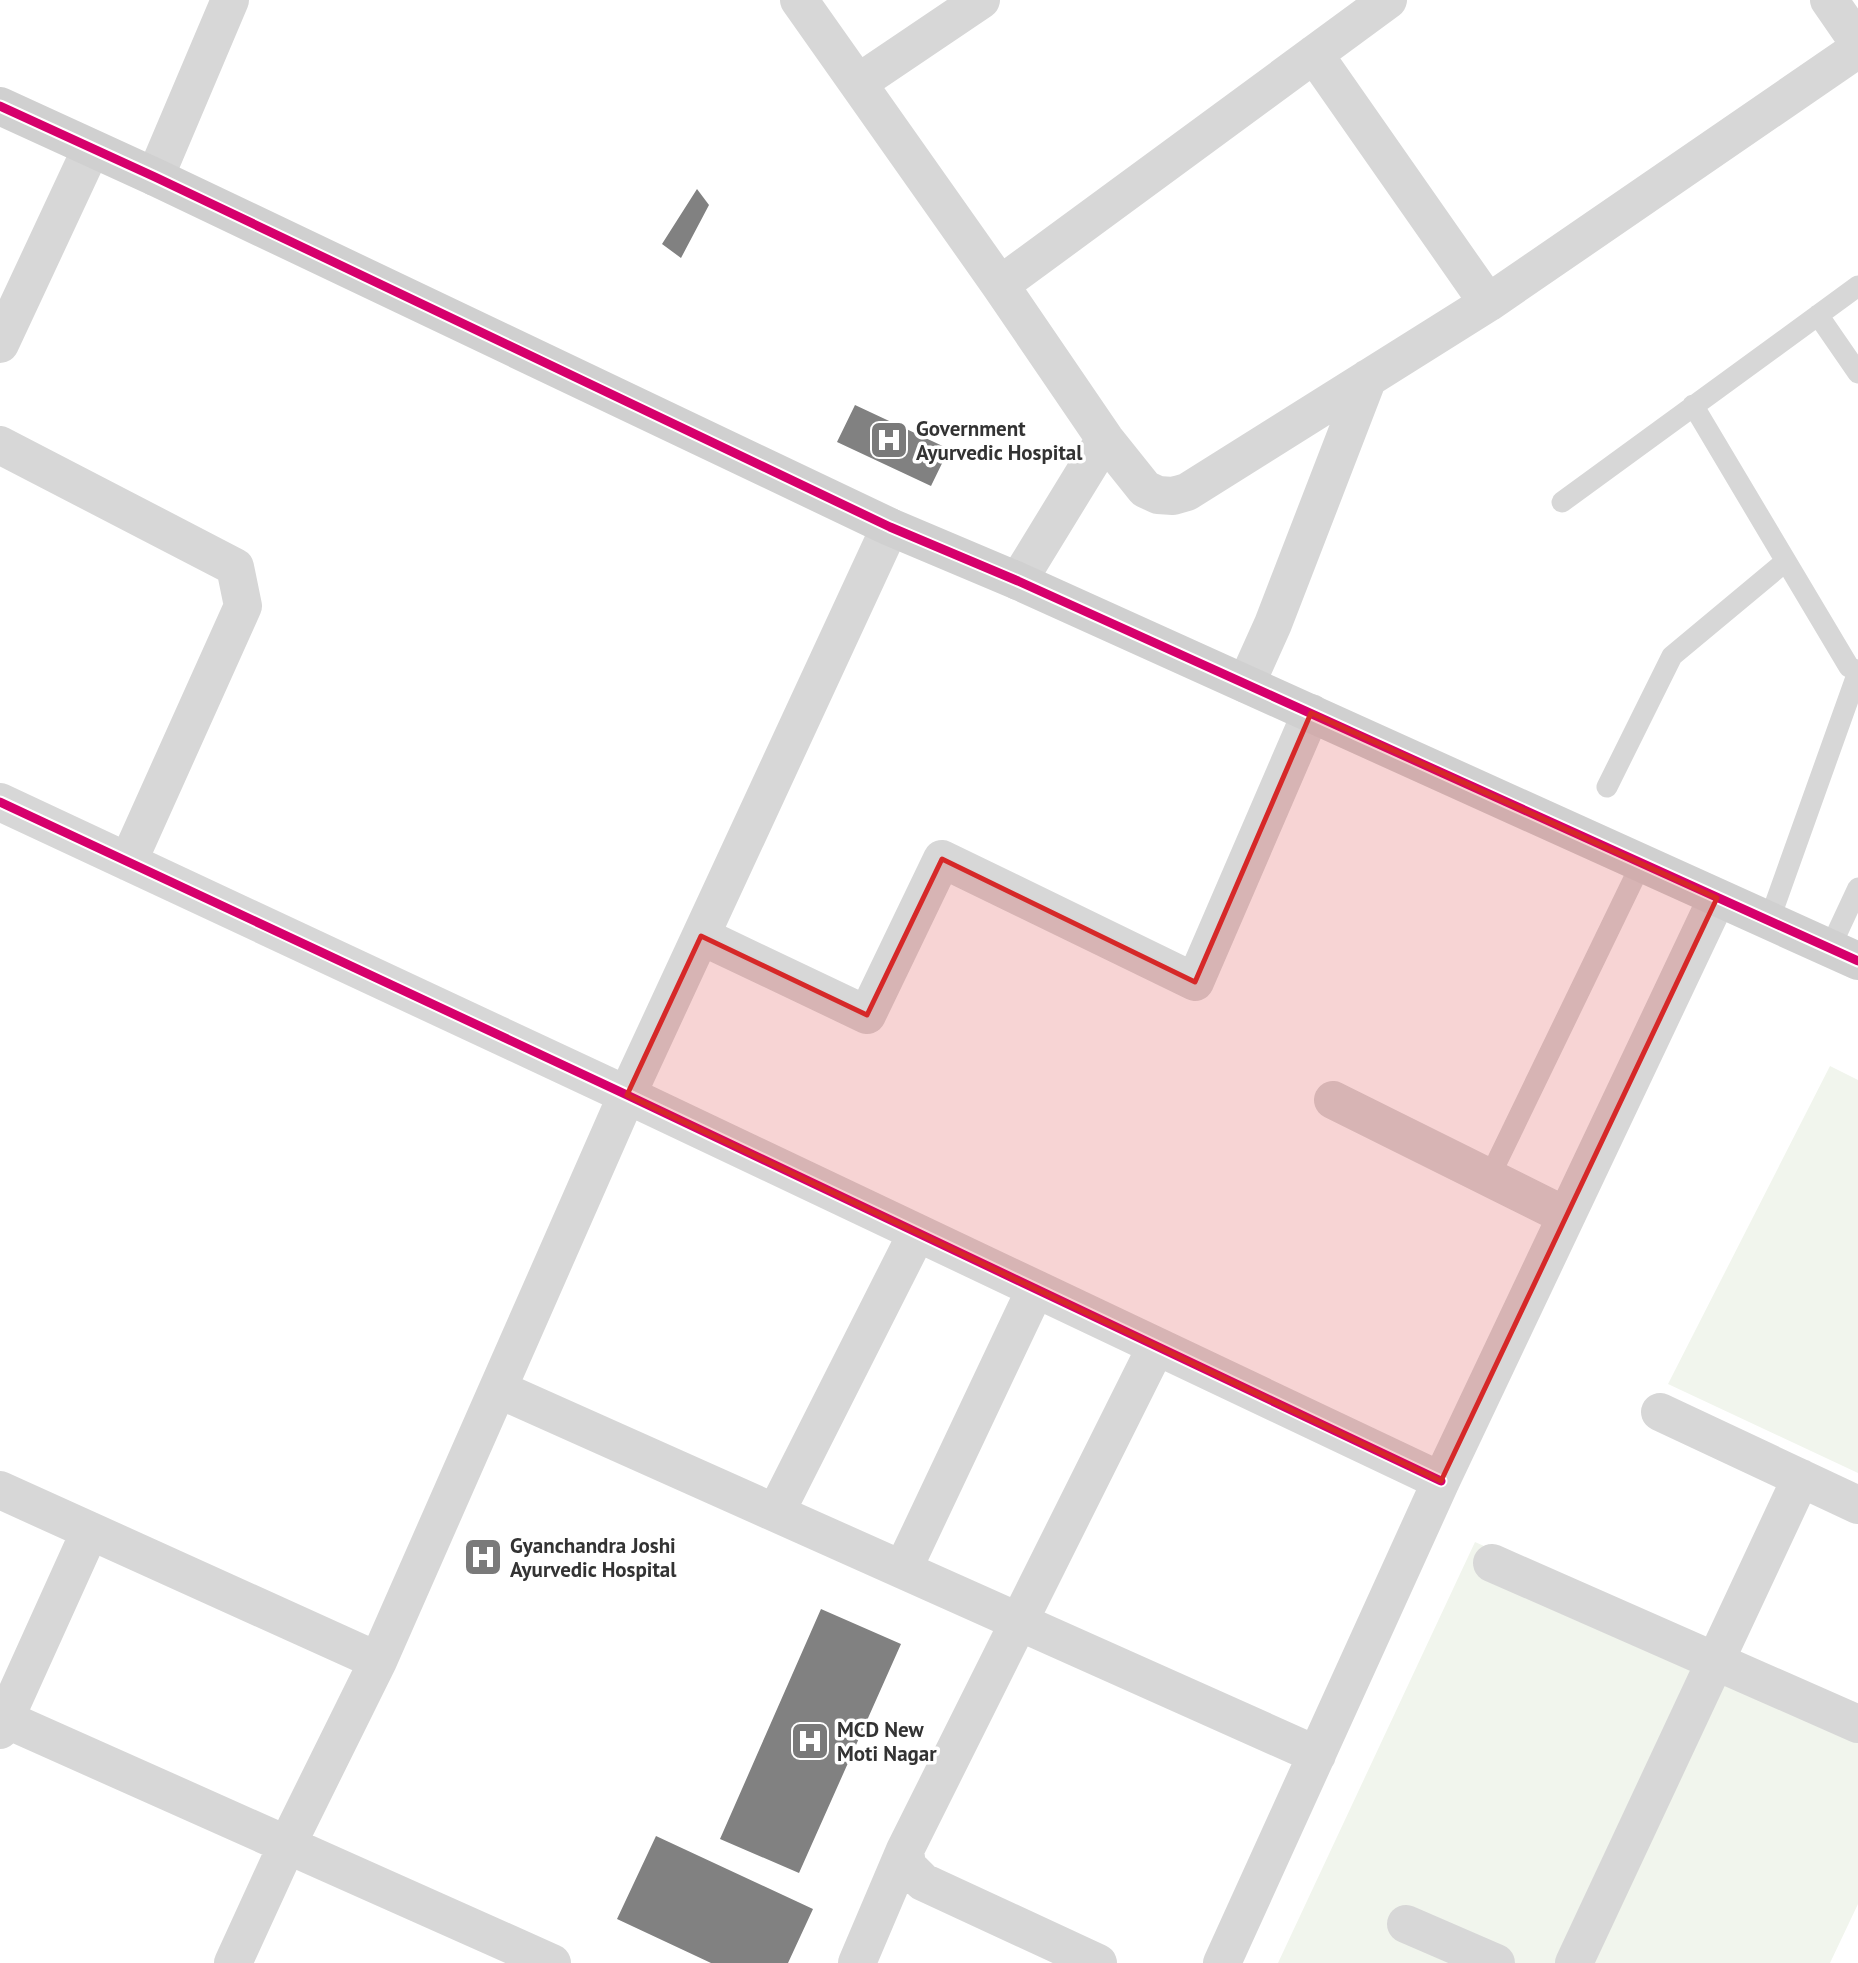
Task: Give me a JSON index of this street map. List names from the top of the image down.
{
  "places": {
    "hospital": ["Government Ayurvedic Hospital", "Gyanchandra Joshi Ayurvedic Hospital", "MCD New Moti Nagar"]
  }
}
